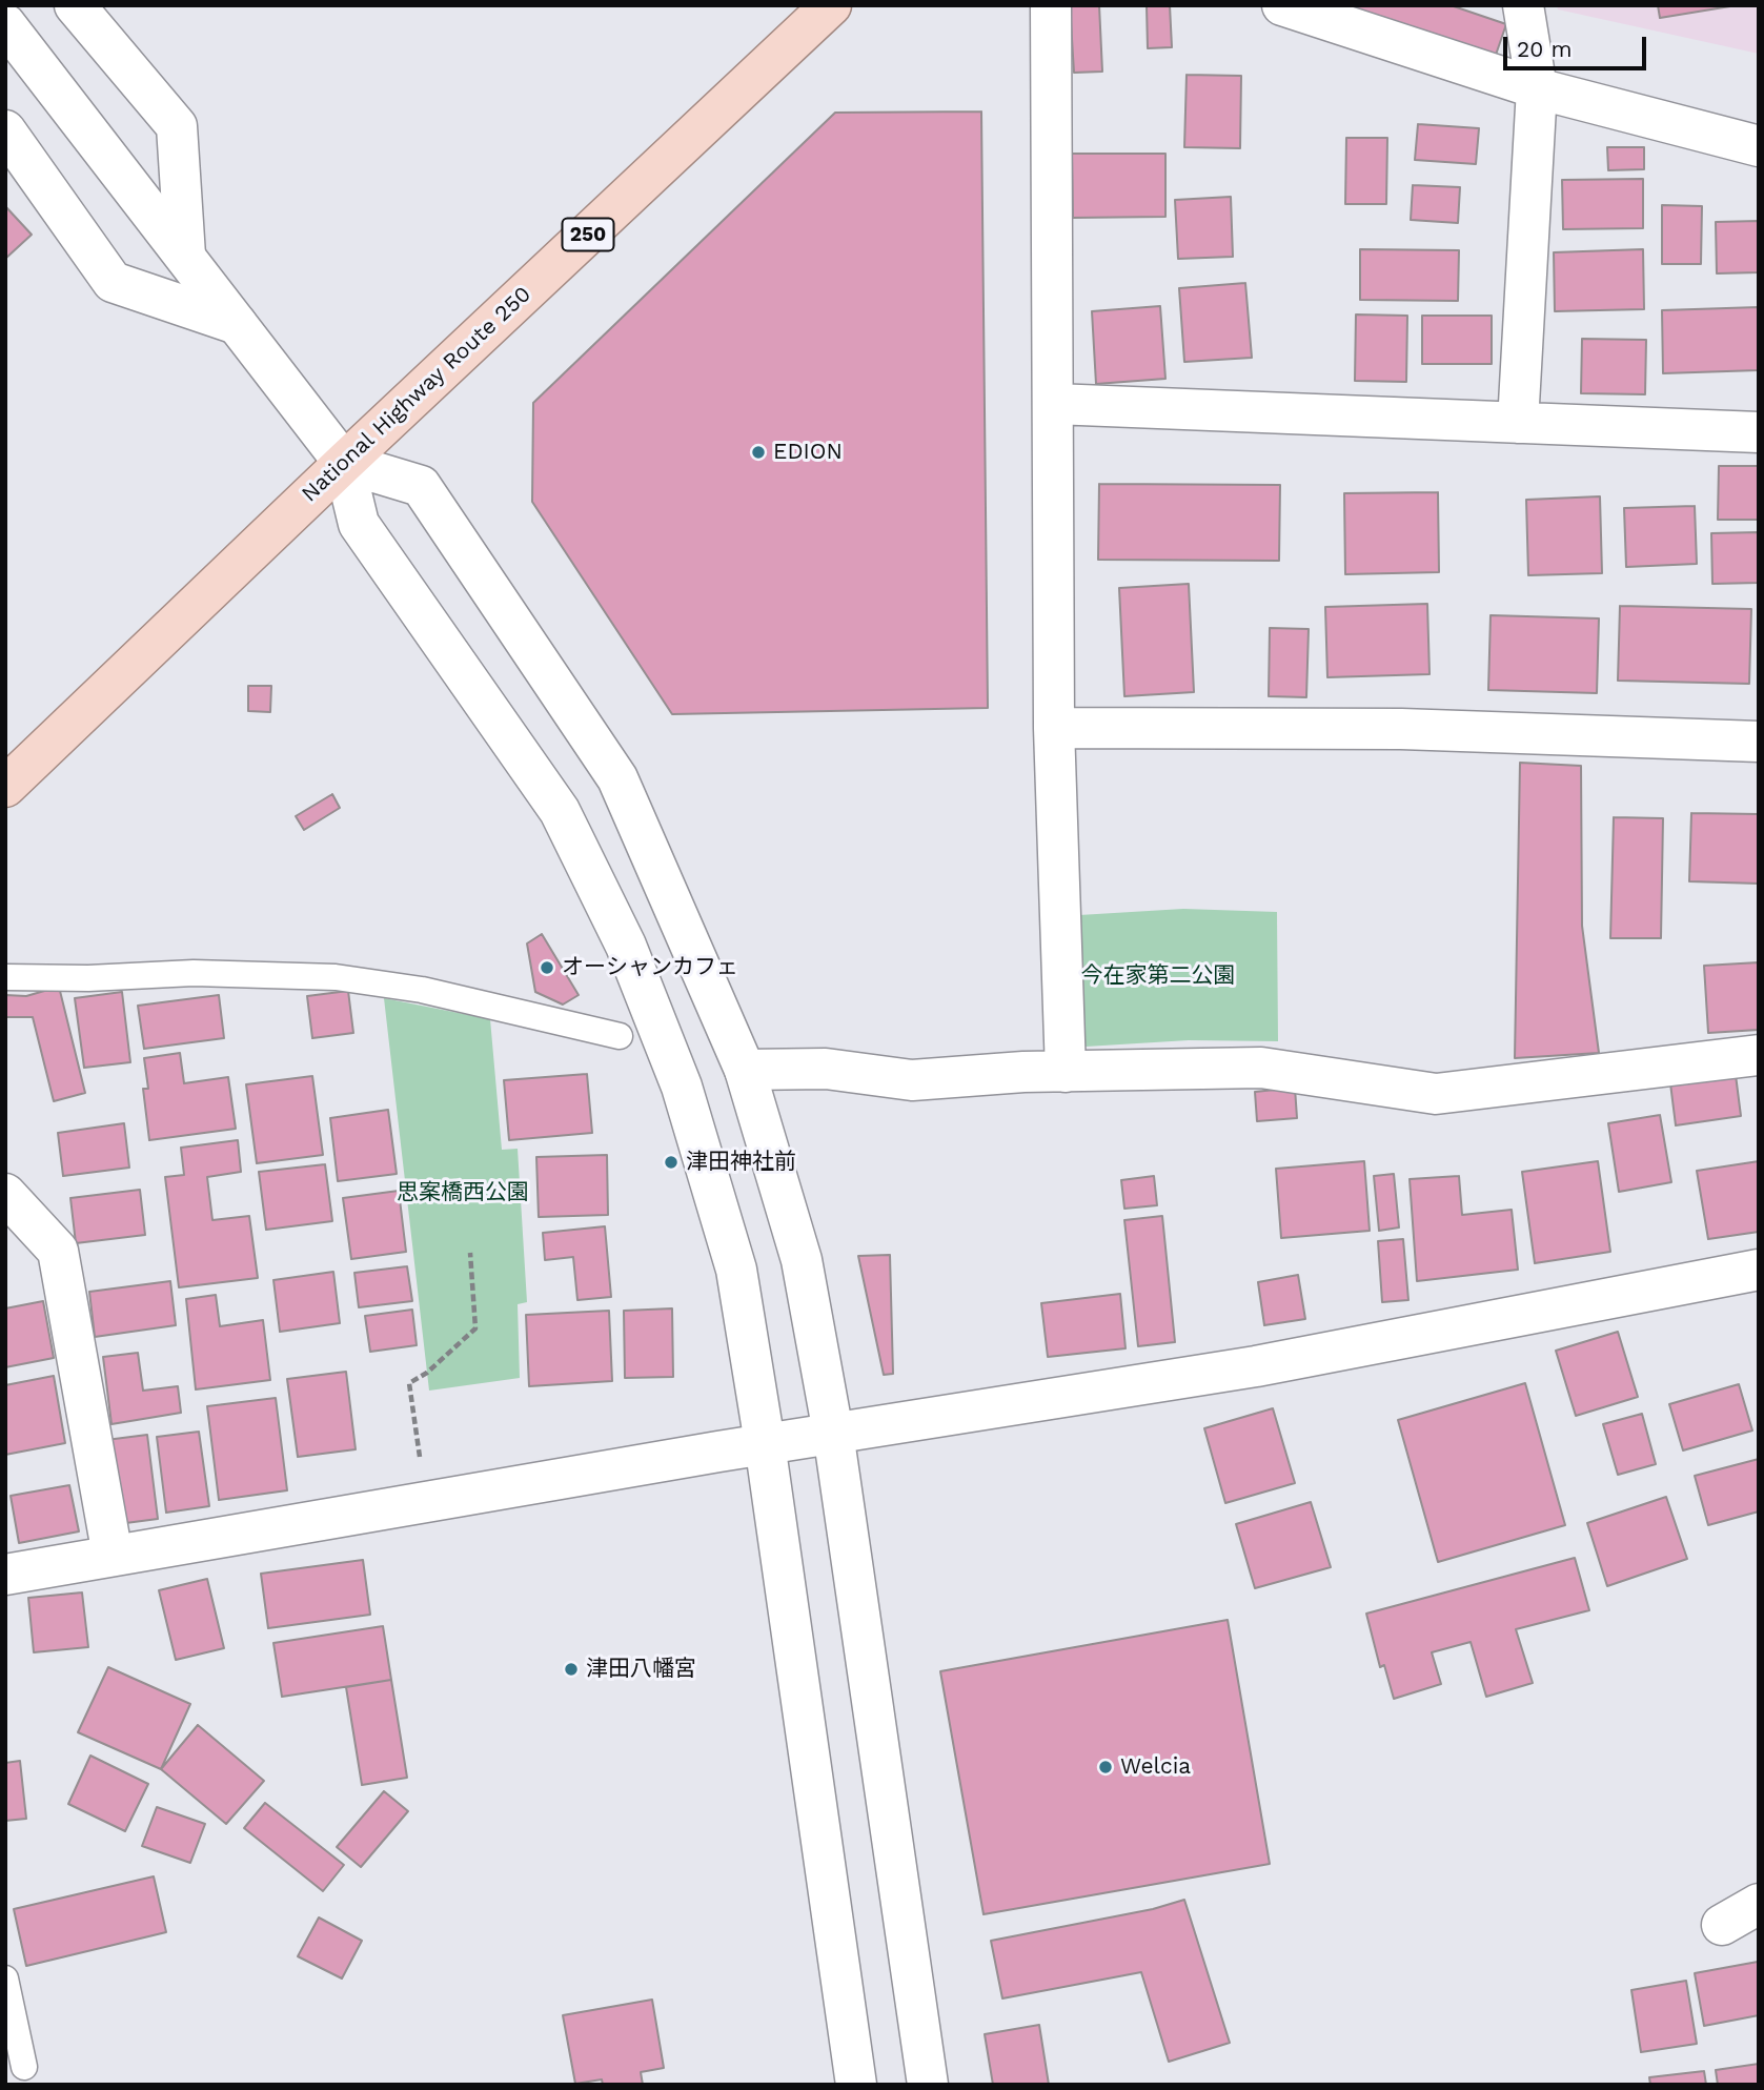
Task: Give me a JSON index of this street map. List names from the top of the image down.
{
  "streets": {
    "highway": ["250", "National Highway Route 250"]
  },
  "parks": ["今在家第二公園", "思案橋西公園"],
  "places": [
    "EDION",
    "オーシャンカフェ",
    "津田神社前",
    "津田八幡宮",
    "Welcia"
  ],
  "scale_bar": "20 m"
}
